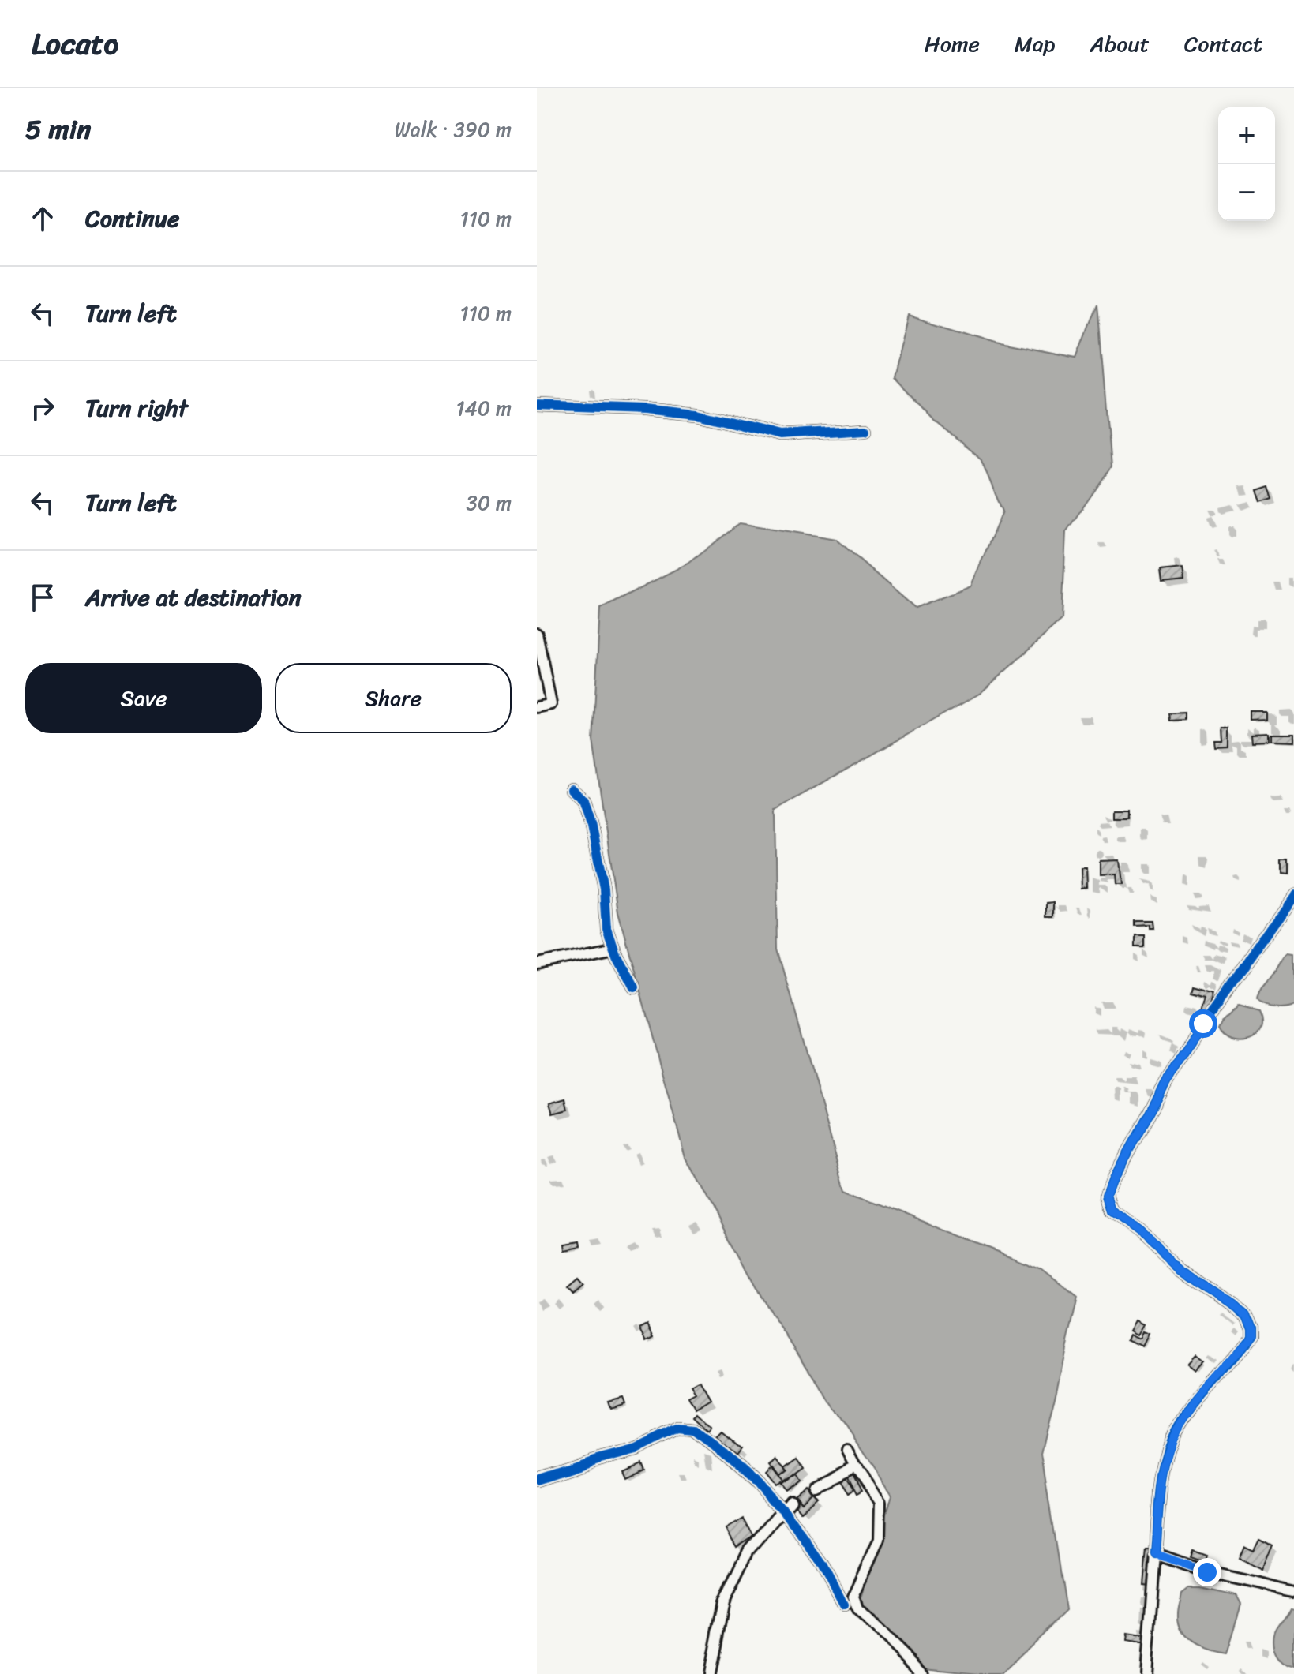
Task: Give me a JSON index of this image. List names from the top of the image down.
{
  "page": {
    "header": "Locato",
    "nav": [
      "Home",
      "Map",
      "About",
      "Contact"
    ],
    "heading": ["5 min", "Walk · 390 m"],
    "map_buttons": ["+", "−"],
    "list": [
      ["Continue", "110 m"],
      ["Turn left", "110 m"],
      ["Turn right", "140 m"],
      ["Turn left", "30 m"],
      "Arrive at destination"
    ],
    "buttons": ["Save", "Share"]
  }
}
